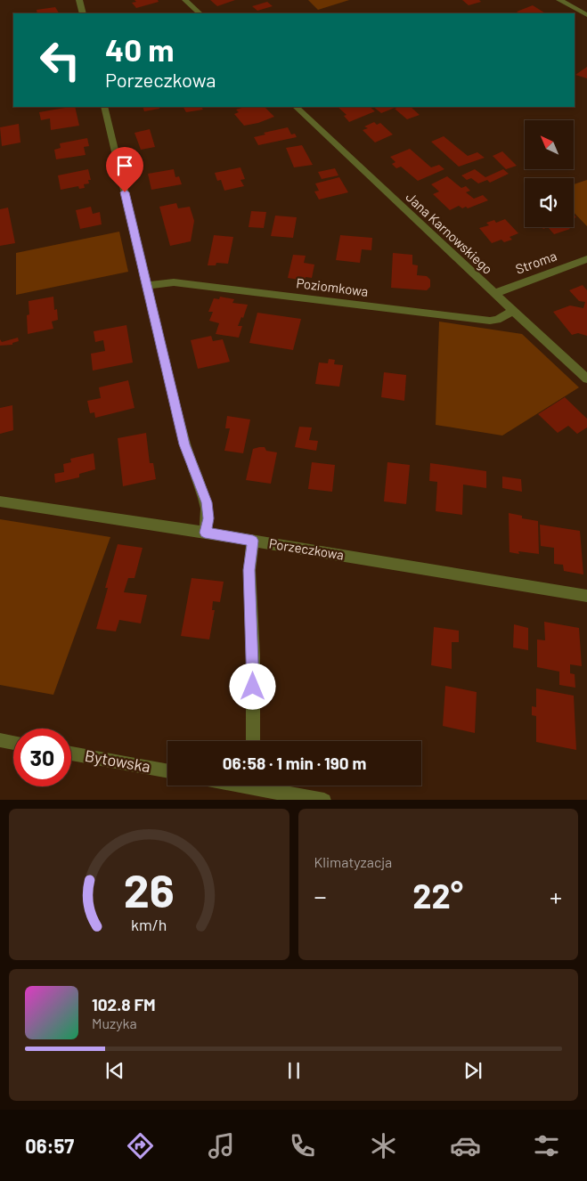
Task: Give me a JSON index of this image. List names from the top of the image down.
{
  "streets": {
    "street": [
      "Jana Karnowskiego",
      "Stroma",
      "Poziomkowa",
      "Porzeczkowa",
      "Bytowska"
    ]
  },
  "crossings": [
    ["Jana Karnowskiego", "Stroma"],
    ["Jana Karnowskiego", "Poziomkowa"]
  ],
  "north": "top left",
  "page": {
    "turn": ["40 m", "Porzeczkowa"],
    "limit": "30",
    "trip": "06:58 · 1 min · 190 m",
    "tile": "Klimatyzacja",
    "heat": ["−", "22°", "+"],
    "song": ["102.8 FM", "Muzyka"],
    "tabs": "06:57",
    "gauge": ["26", "km/h"]
  }
}
